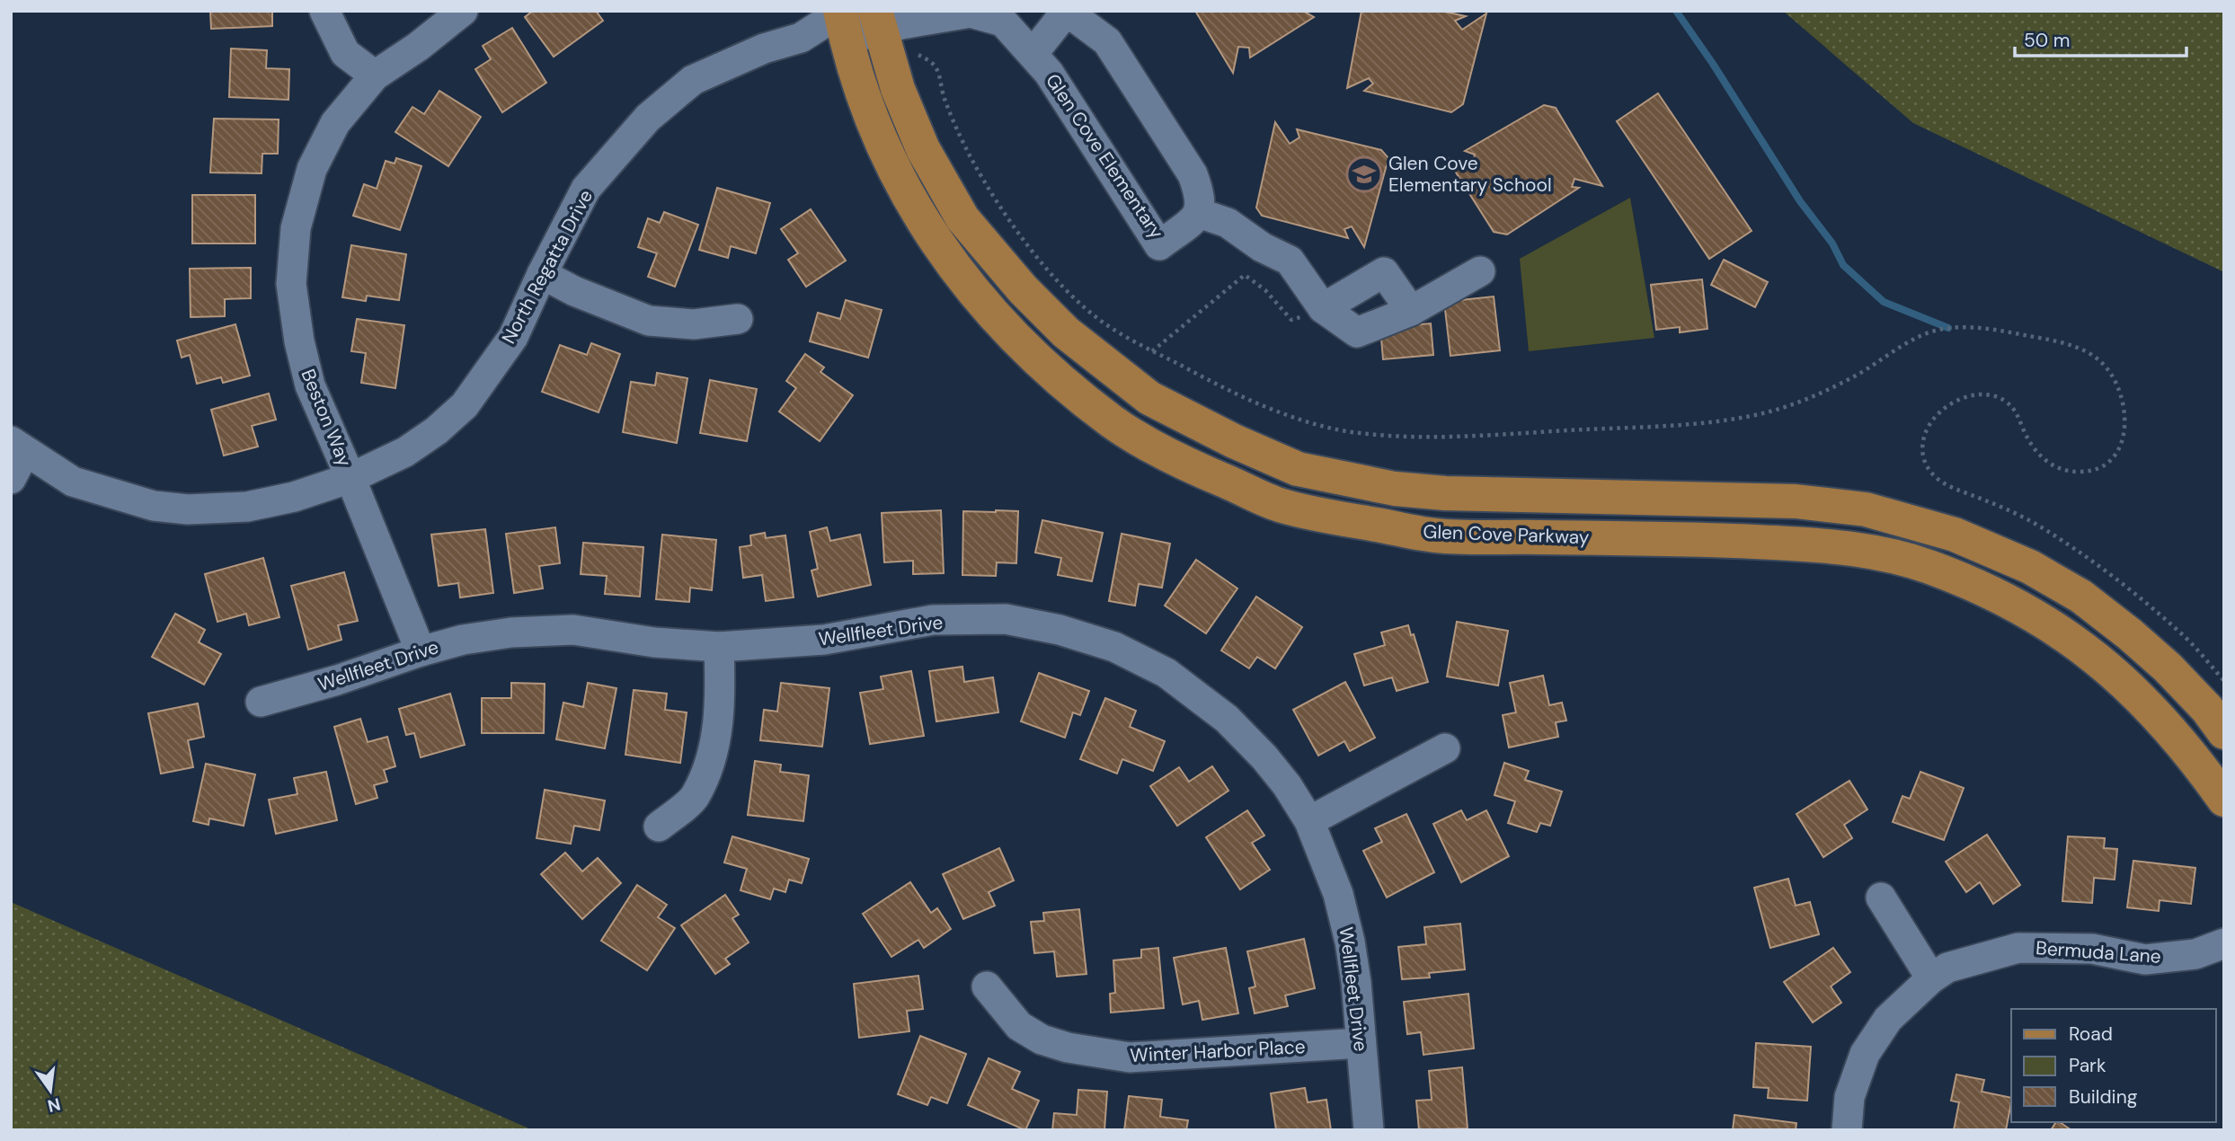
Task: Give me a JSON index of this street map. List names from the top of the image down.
{
  "streets": {
    "main road": ["Glen Cove Parkway"],
    "street": [
      "Glen Cove Elementary",
      "North Regatta Drive",
      "Beston Way",
      "Wellfleet Drive",
      "Bermuda Lane",
      "Winter Harbor Place"
    ]
  },
  "crossings": [
    ["Glen Cove Elementary", "North Regatta Drive"],
    ["Glen Cove Elementary", "Glen Cove Parkway"],
    ["North Regatta Drive", "Beston Way"],
    ["North Regatta Drive", "Glen Cove Parkway"],
    ["Beston Way", "Wellfleet Drive"],
    ["Wellfleet Drive", "Winter Harbor Place"]
  ],
  "places": {
    "school or university": ["Glen Cove Elementary School"]
  },
  "legend": ["Road", "Park", "Building"],
  "scale_bar": "50 m",
  "north": "bottom"
}
